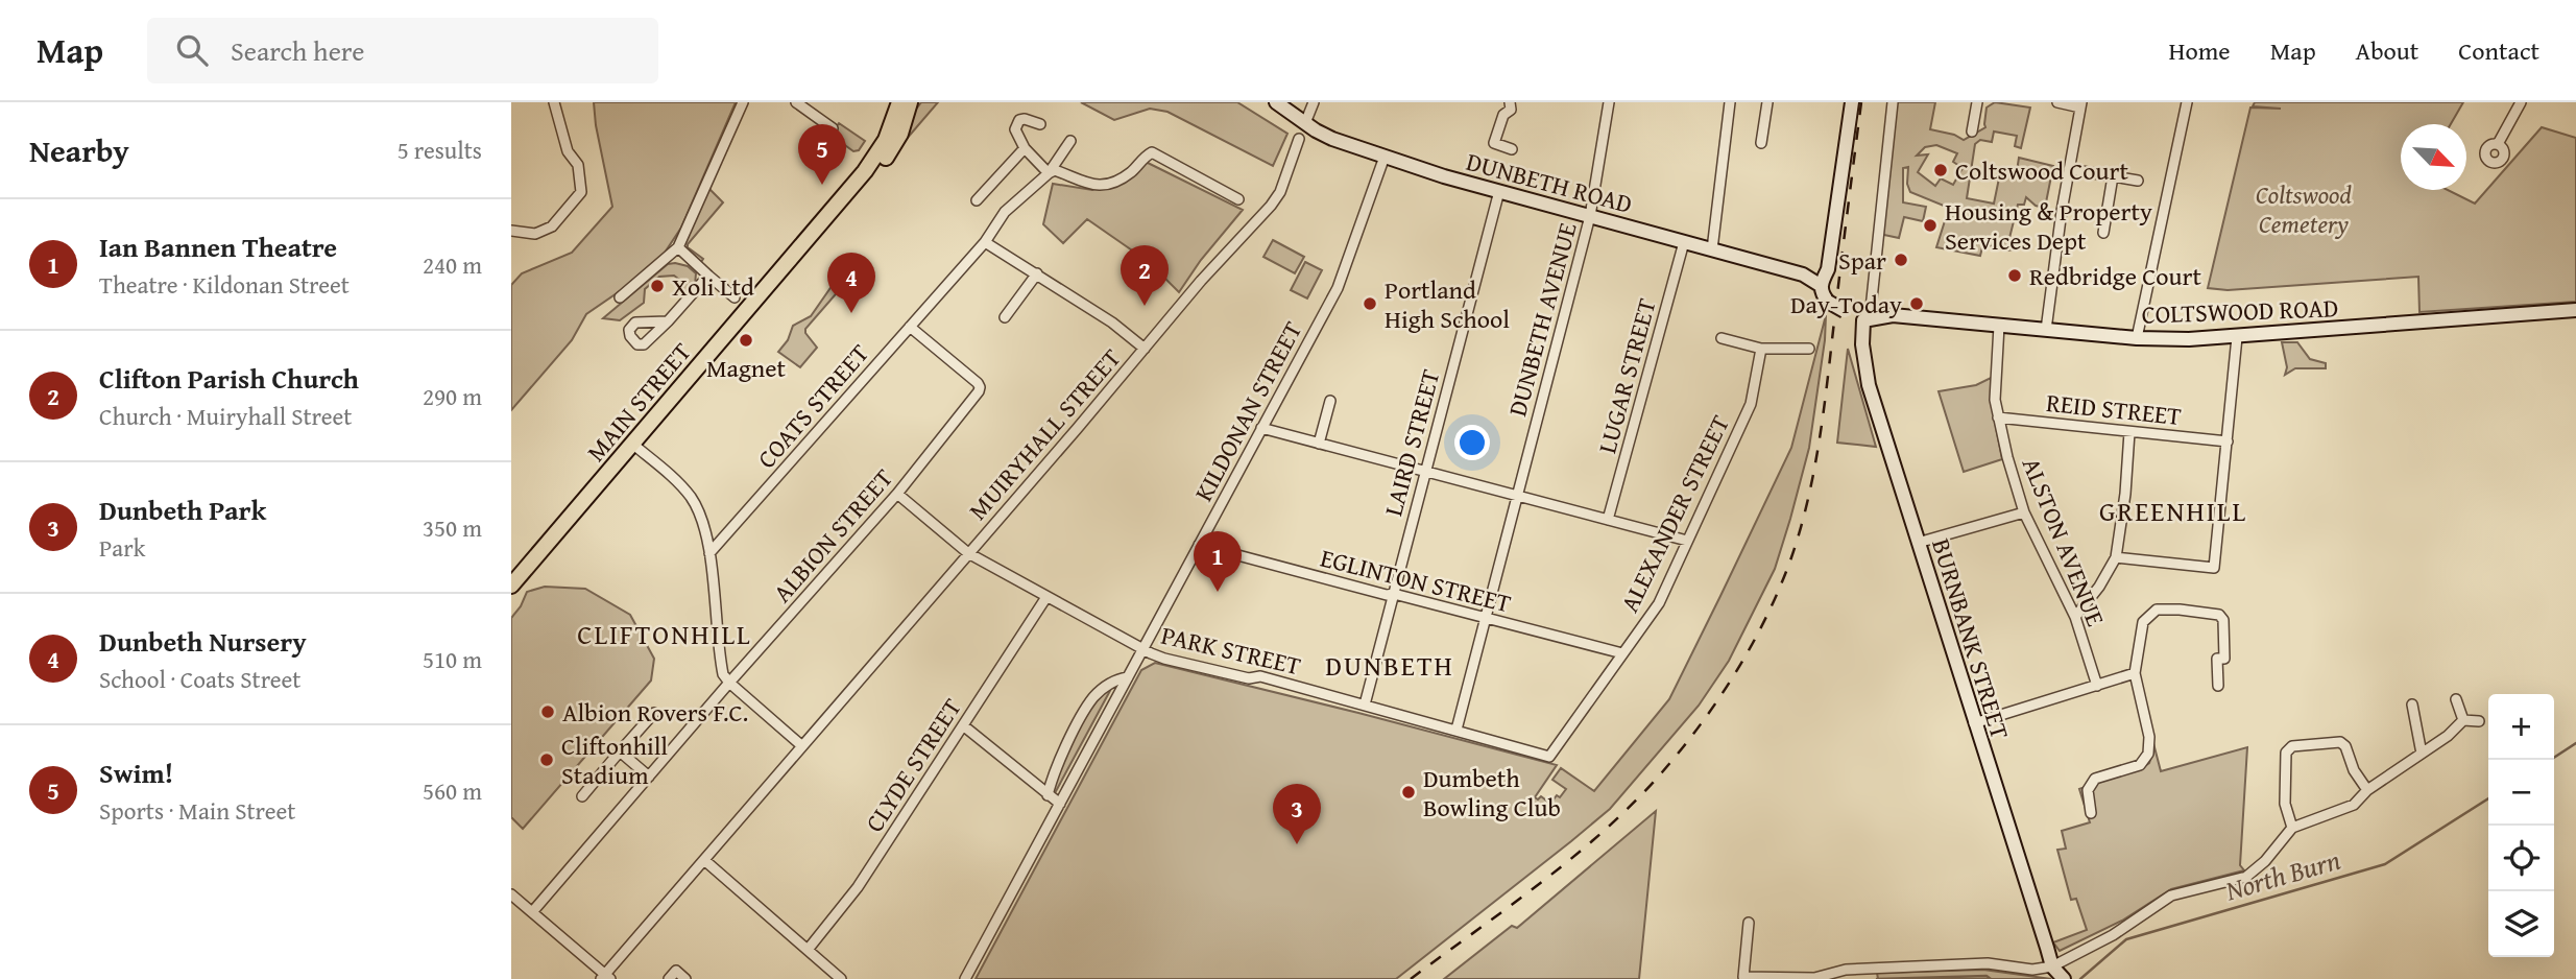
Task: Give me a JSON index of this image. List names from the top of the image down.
{
  "streets": {
    "main road": [
      "DUNBETH ROAD",
      "COLTSWOOD ROAD",
      "MAIN STREET",
      "BURNBANK STREET"
    ],
    "street": [
      "DUNBETH AVENUE",
      "LUGAR STREET",
      "COATS STREET",
      "REID STREET",
      "KILDONAN STREET",
      "MUIRYHALL STREET",
      "LAIRD STREET",
      "ALEXANDER STREET",
      "ALBION STREET",
      "ALSTON AVENUE",
      "EGLINTON STREET",
      "PARK STREET",
      "CLYDE STREET"
    ]
  },
  "crossings": [
    ["DUNBETH ROAD", "DUNBETH AVENUE"],
    ["DUNBETH ROAD", "LUGAR STREET"],
    ["DUNBETH ROAD", "KILDONAN STREET"],
    ["DUNBETH ROAD", "LAIRD STREET"],
    ["COLTSWOOD ROAD", "ALSTON AVENUE"],
    ["COLTSWOOD ROAD", "BURNBANK STREET"],
    ["DUNBETH AVENUE", "EGLINTON STREET"],
    ["DUNBETH AVENUE", "PARK STREET"],
    ["COATS STREET", "ALBION STREET"],
    ["REID STREET", "ALSTON AVENUE"],
    ["KILDONAN STREET", "EGLINTON STREET"],
    ["KILDONAN STREET", "PARK STREET"],
    ["MUIRYHALL STREET", "PARK STREET"],
    ["LAIRD STREET", "EGLINTON STREET"],
    ["LAIRD STREET", "PARK STREET"],
    ["ALEXANDER STREET", "EGLINTON STREET"],
    ["ALEXANDER STREET", "PARK STREET"],
    ["ALBION STREET", "PARK STREET"],
    ["PARK STREET", "CLYDE STREET"]
  ],
  "districts": ["GREENHILL", "CLIFTONHILL", "DUNBETH"],
  "water": ["North Burn"],
  "parks": ["Coltswood Cemetery"],
  "places": [
    "Coltswood Court",
    "Housing & Property Services Dept",
    "Spar",
    "Redbridge Court",
    "Xoli Ltd",
    "Portland High School",
    "Day-Today",
    "Magnet",
    "Albion Rovers F.C.",
    "Cliftonhill Stadium",
    "Dumbeth Bowling Club"
  ],
  "north": "bottom right",
  "page": {
    "header": "Map",
    "search": "Search here",
    "nav": [
      "Home",
      "Map",
      "About",
      "Contact"
    ],
    "heading": ["Nearby", "5 results"],
    "pins": [
      "5",
      "2",
      "4",
      "1",
      "3"
    ],
    "list": [
      {
        "mark": "1",
        "name": "Ian Bannen Theatre",
        "note": "Theatre · Kildonan Street",
        "value": "240 m"
      },
      {
        "mark": "2",
        "name": "Clifton Parish Church",
        "note": "Church · Muiryhall Street",
        "value": "290 m"
      },
      {
        "mark": "3",
        "name": "Dunbeth Park",
        "note": "Park",
        "value": "350 m"
      },
      {
        "mark": "4",
        "name": "Dunbeth Nursery",
        "note": "School · Coats Street",
        "value": "510 m"
      },
      {
        "mark": "5",
        "name": "Swim!",
        "note": "Sports · Main Street",
        "value": "560 m"
      }
    ],
    "map_buttons": ["+", "−"]
  }
}
